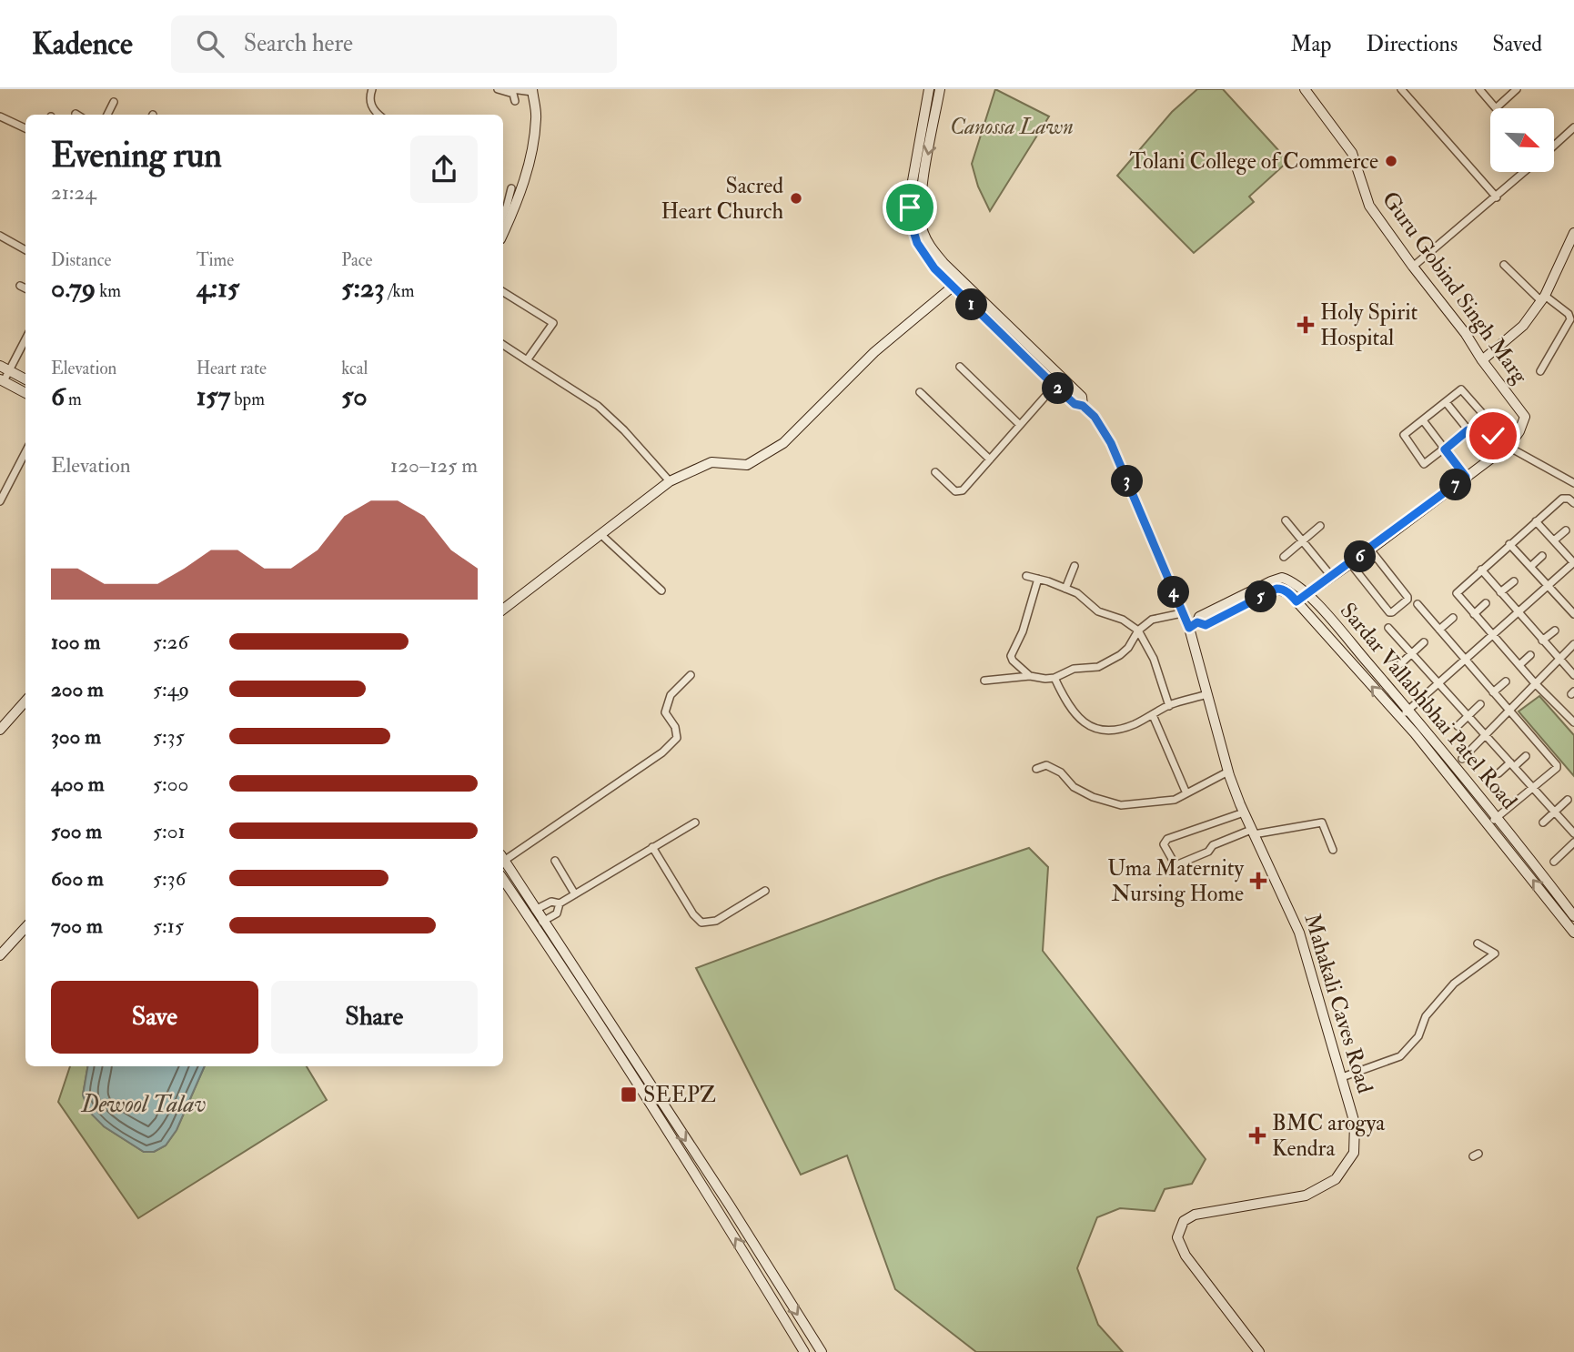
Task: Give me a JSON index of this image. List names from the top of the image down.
{
  "streets": {
    "main road": ["Guru Gobind Singh Marg", "Sardar Vallabhbhai Patel Road", "Mahakali Caves Road"]
  },
  "crossings": [
    ["Guru Gobind Singh Marg", "Sardar Vallabhbhai Patel Road"],
    ["Sardar Vallabhbhai Patel Road", "Mahakali Caves Road"]
  ],
  "water": ["Dewool Talav"],
  "parks": ["Canossa Lawn"],
  "places": {
    "other": ["Tolani College of Commerce", "Sacred Heart Church"],
    "health": ["Holy Spirit Hospital", "Uma Maternity Nursing Home", "BMC arogya Kendra"],
    "transit": ["SEEPZ"]
  },
  "north": "bottom right",
  "page": {
    "header": "Kadence",
    "search": "Search here",
    "nav": ["Map", "Directions", "Saved"],
    "heading": ["Evening run", "21:24"],
    "stats": [
      ["Distance", "0.79 km"],
      ["Time", "4:15"],
      ["Pace", "5:23 /km"],
      ["Elevation", "6 m"],
      ["Heart rate", "157 bpm"],
      ["kcal", "50"]
    ],
    "pins": [
      "1",
      "2",
      "3",
      "7",
      "6",
      "4",
      "5"
    ],
    "chart": ["Elevation", "120–125 m"],
    "list": [
      {
        "name": "100 m",
        "note": "5:26"
      },
      {
        "name": "200 m",
        "note": "5:49"
      },
      {
        "name": "300 m",
        "note": "5:35"
      },
      {
        "name": "400 m",
        "note": "5:00"
      },
      {
        "name": "500 m",
        "note": "5:01"
      },
      {
        "name": "600 m",
        "note": "5:36"
      },
      {
        "name": "700 m",
        "note": "5:15"
      }
    ],
    "buttons": ["Save", "Share"]
  }
}
